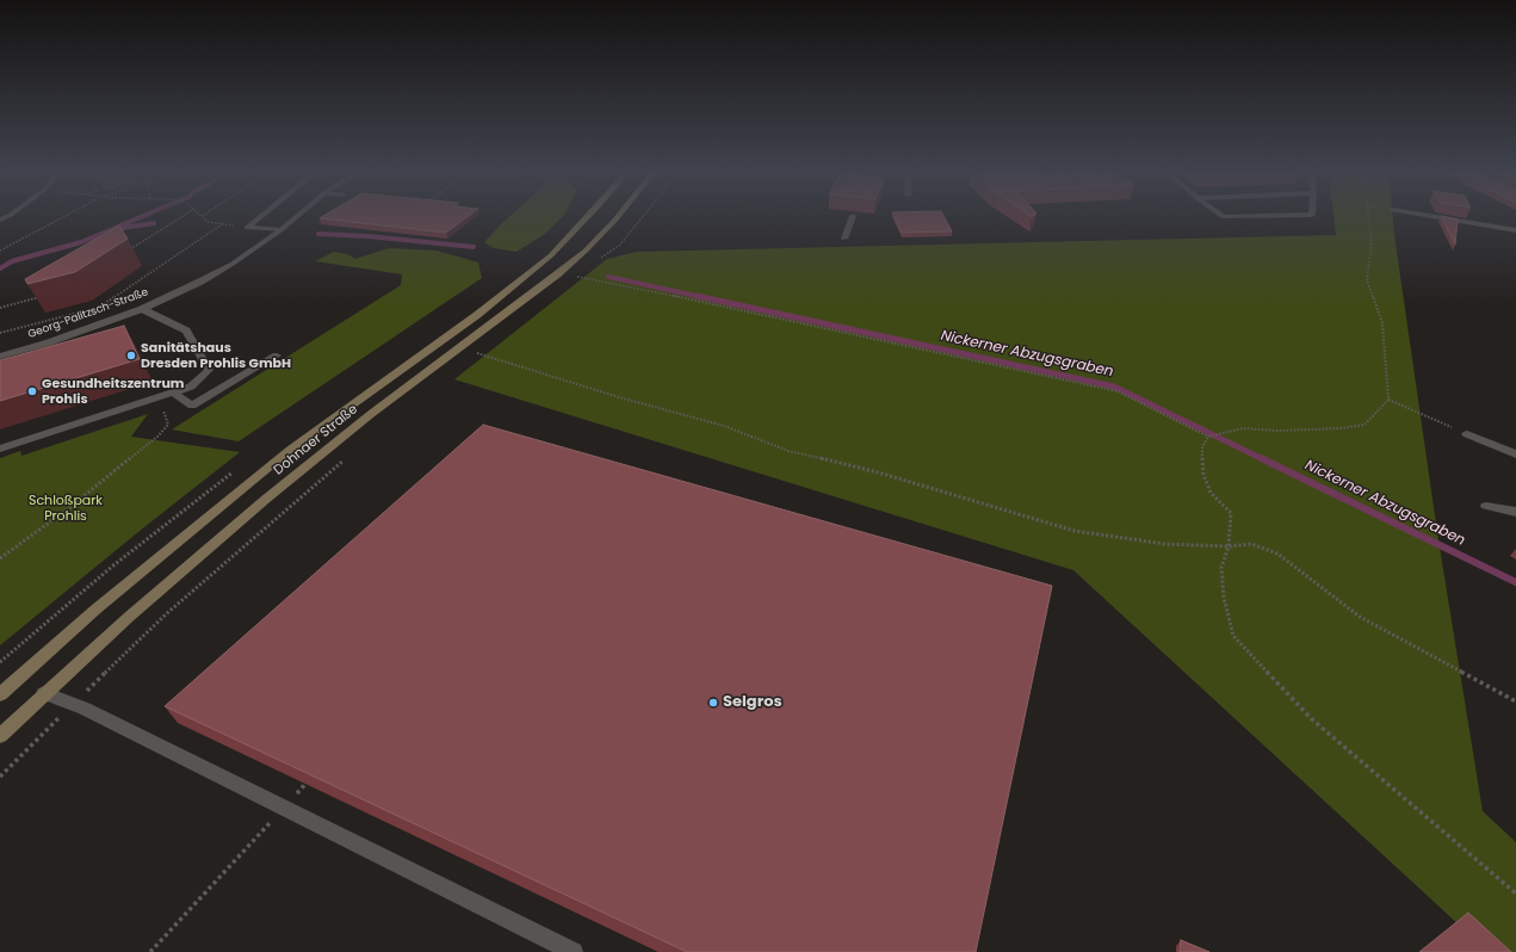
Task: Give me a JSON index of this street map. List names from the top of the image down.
{
  "streets": {
    "main road": ["Dohnaer Straße"],
    "street": ["Georg-Palitzsch-Straße"]
  },
  "water": ["Nickerner Abzugsgraben"],
  "parks": ["Schloßpark Prohlis"],
  "places": ["Sanitätshaus Dresden Prohlis GmbH", "Gesundheitszentrum Prohlis", "Selgros"]
}
